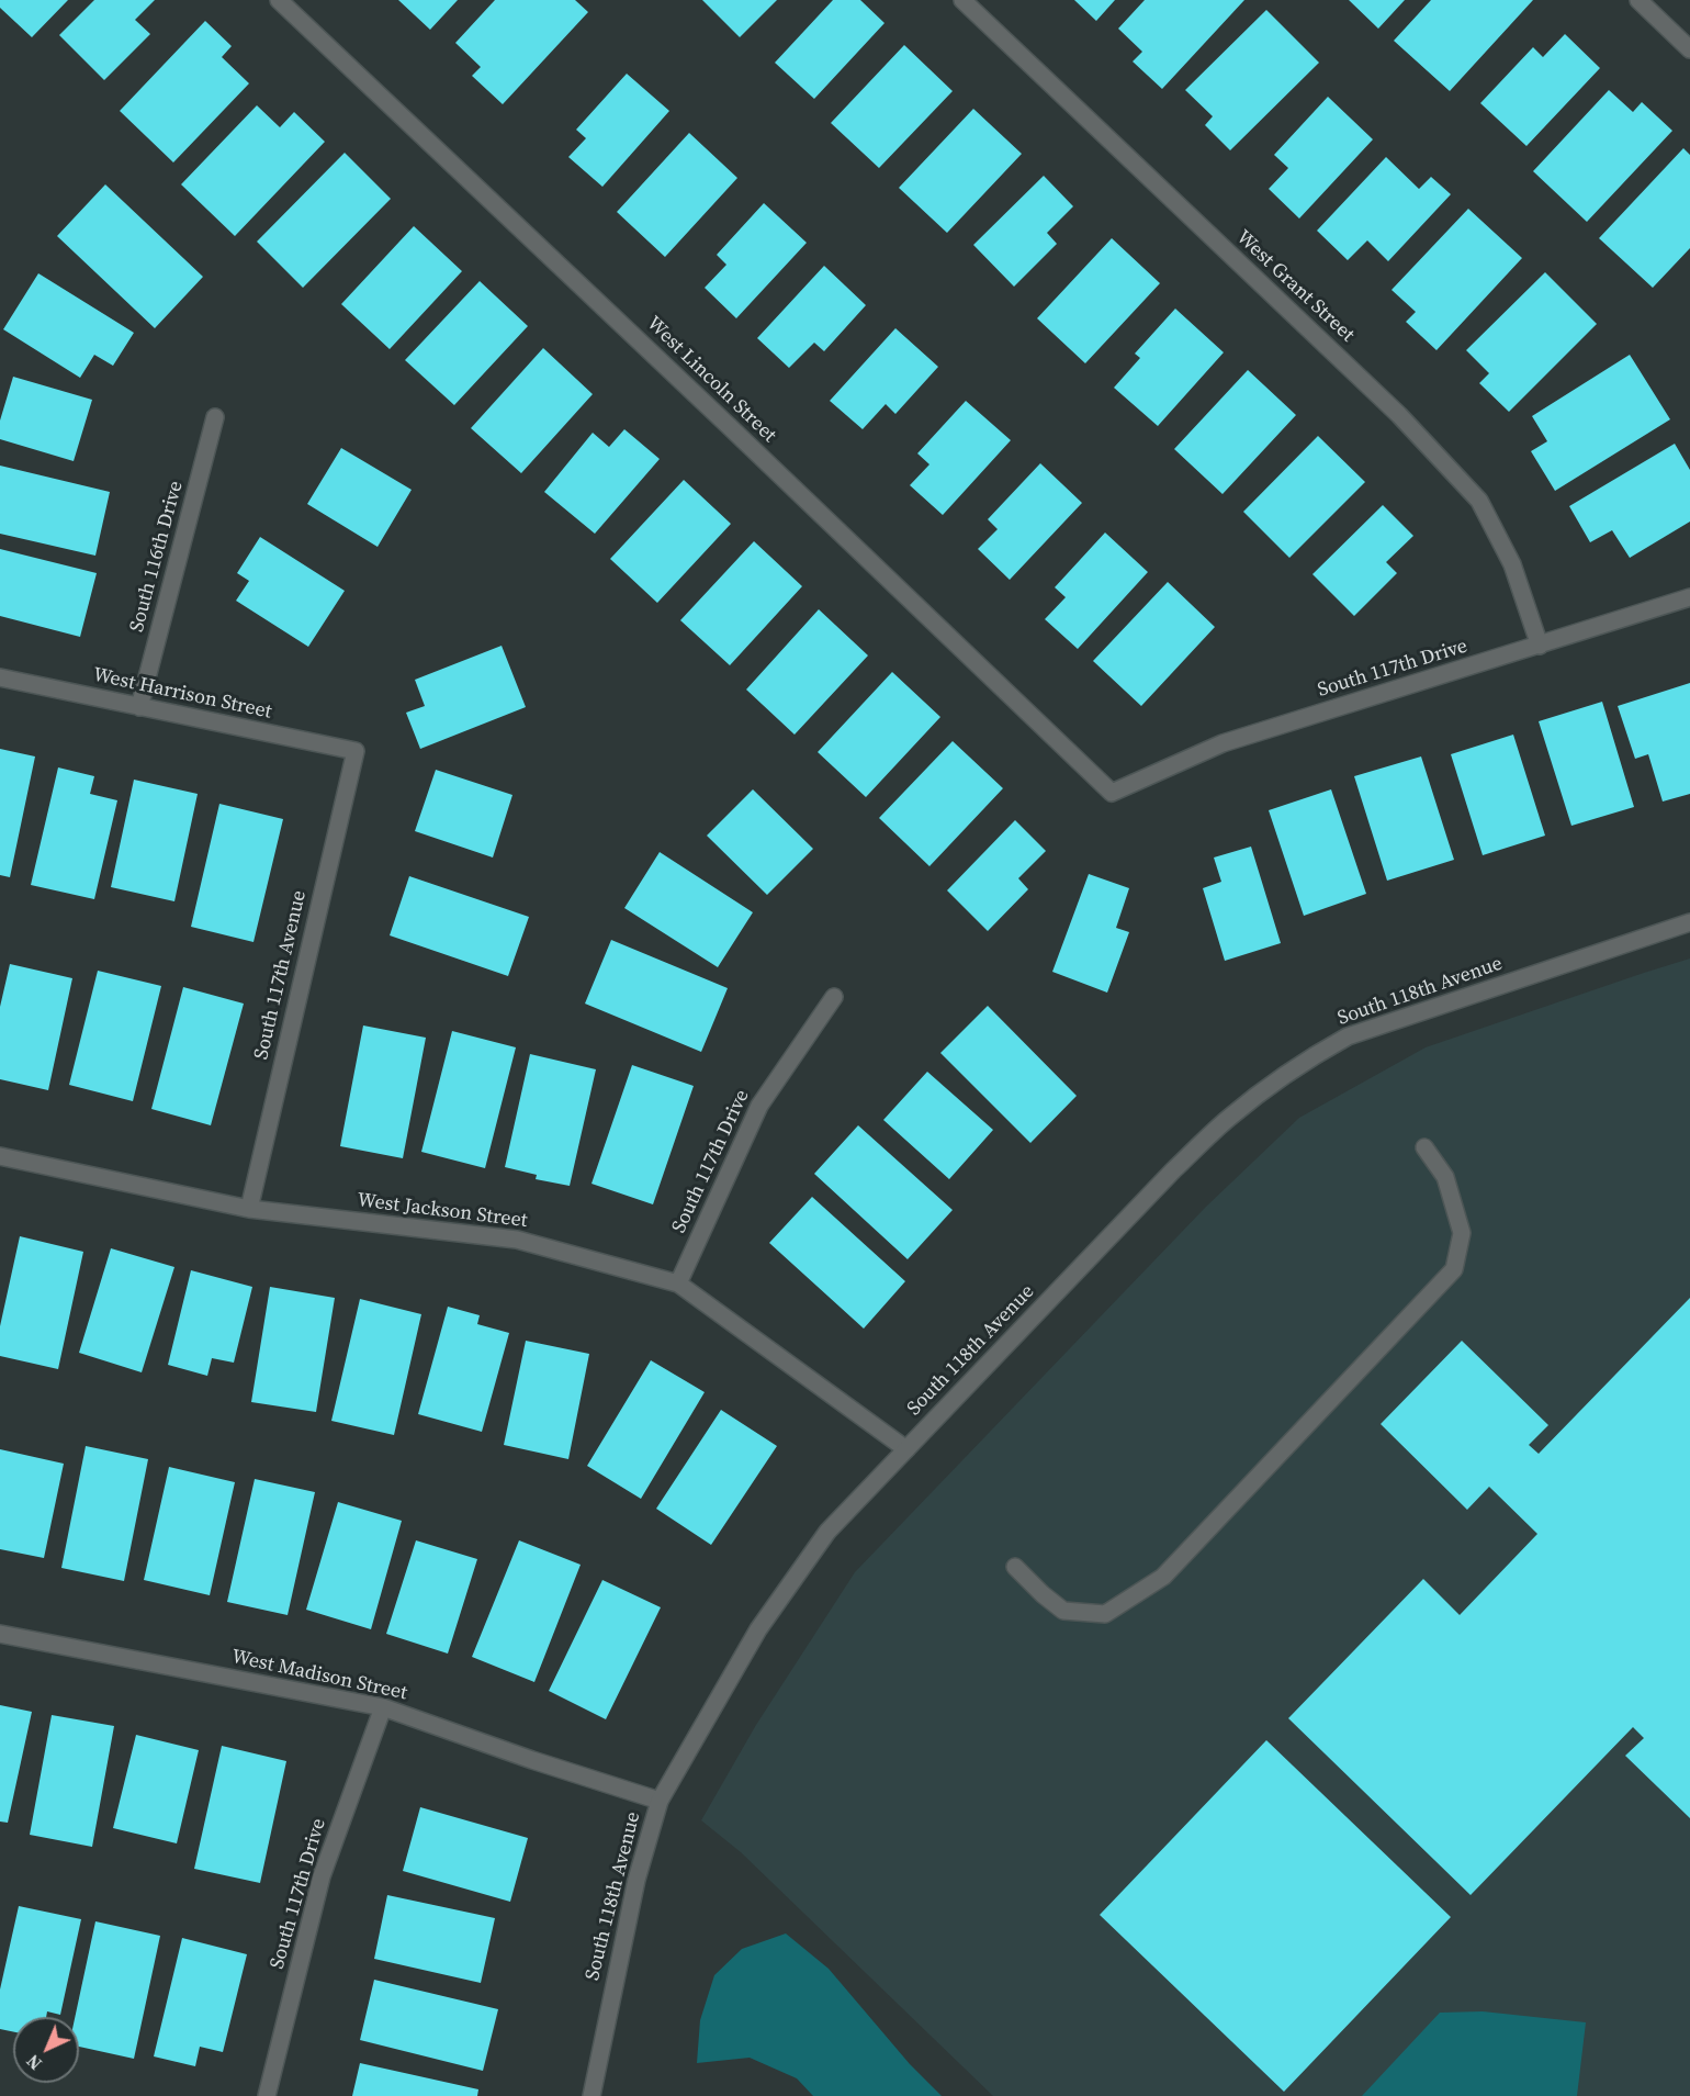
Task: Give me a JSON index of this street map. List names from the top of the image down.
{
  "streets": {
    "street": [
      "West Grant Street",
      "West Lincoln Street",
      "South 116th Drive",
      "South 117th Drive",
      "West Harrison Street",
      "South 117th Avenue",
      "South 118th Avenue",
      "West Jackson Street",
      "West Madison Street"
    ]
  },
  "crossings": [
    ["West Grant Street", "South 117th Drive"],
    ["West Lincoln Street", "South 117th Drive"],
    ["South 116th Drive", "West Harrison Street"],
    ["South 117th Drive", "West Jackson Street"],
    ["South 117th Drive", "West Madison Street"],
    ["West Harrison Street", "South 117th Avenue"],
    ["South 117th Avenue", "West Jackson Street"],
    ["South 118th Avenue", "West Jackson Street"],
    ["South 118th Avenue", "West Madison Street"]
  ],
  "north": "bottom left"
}
